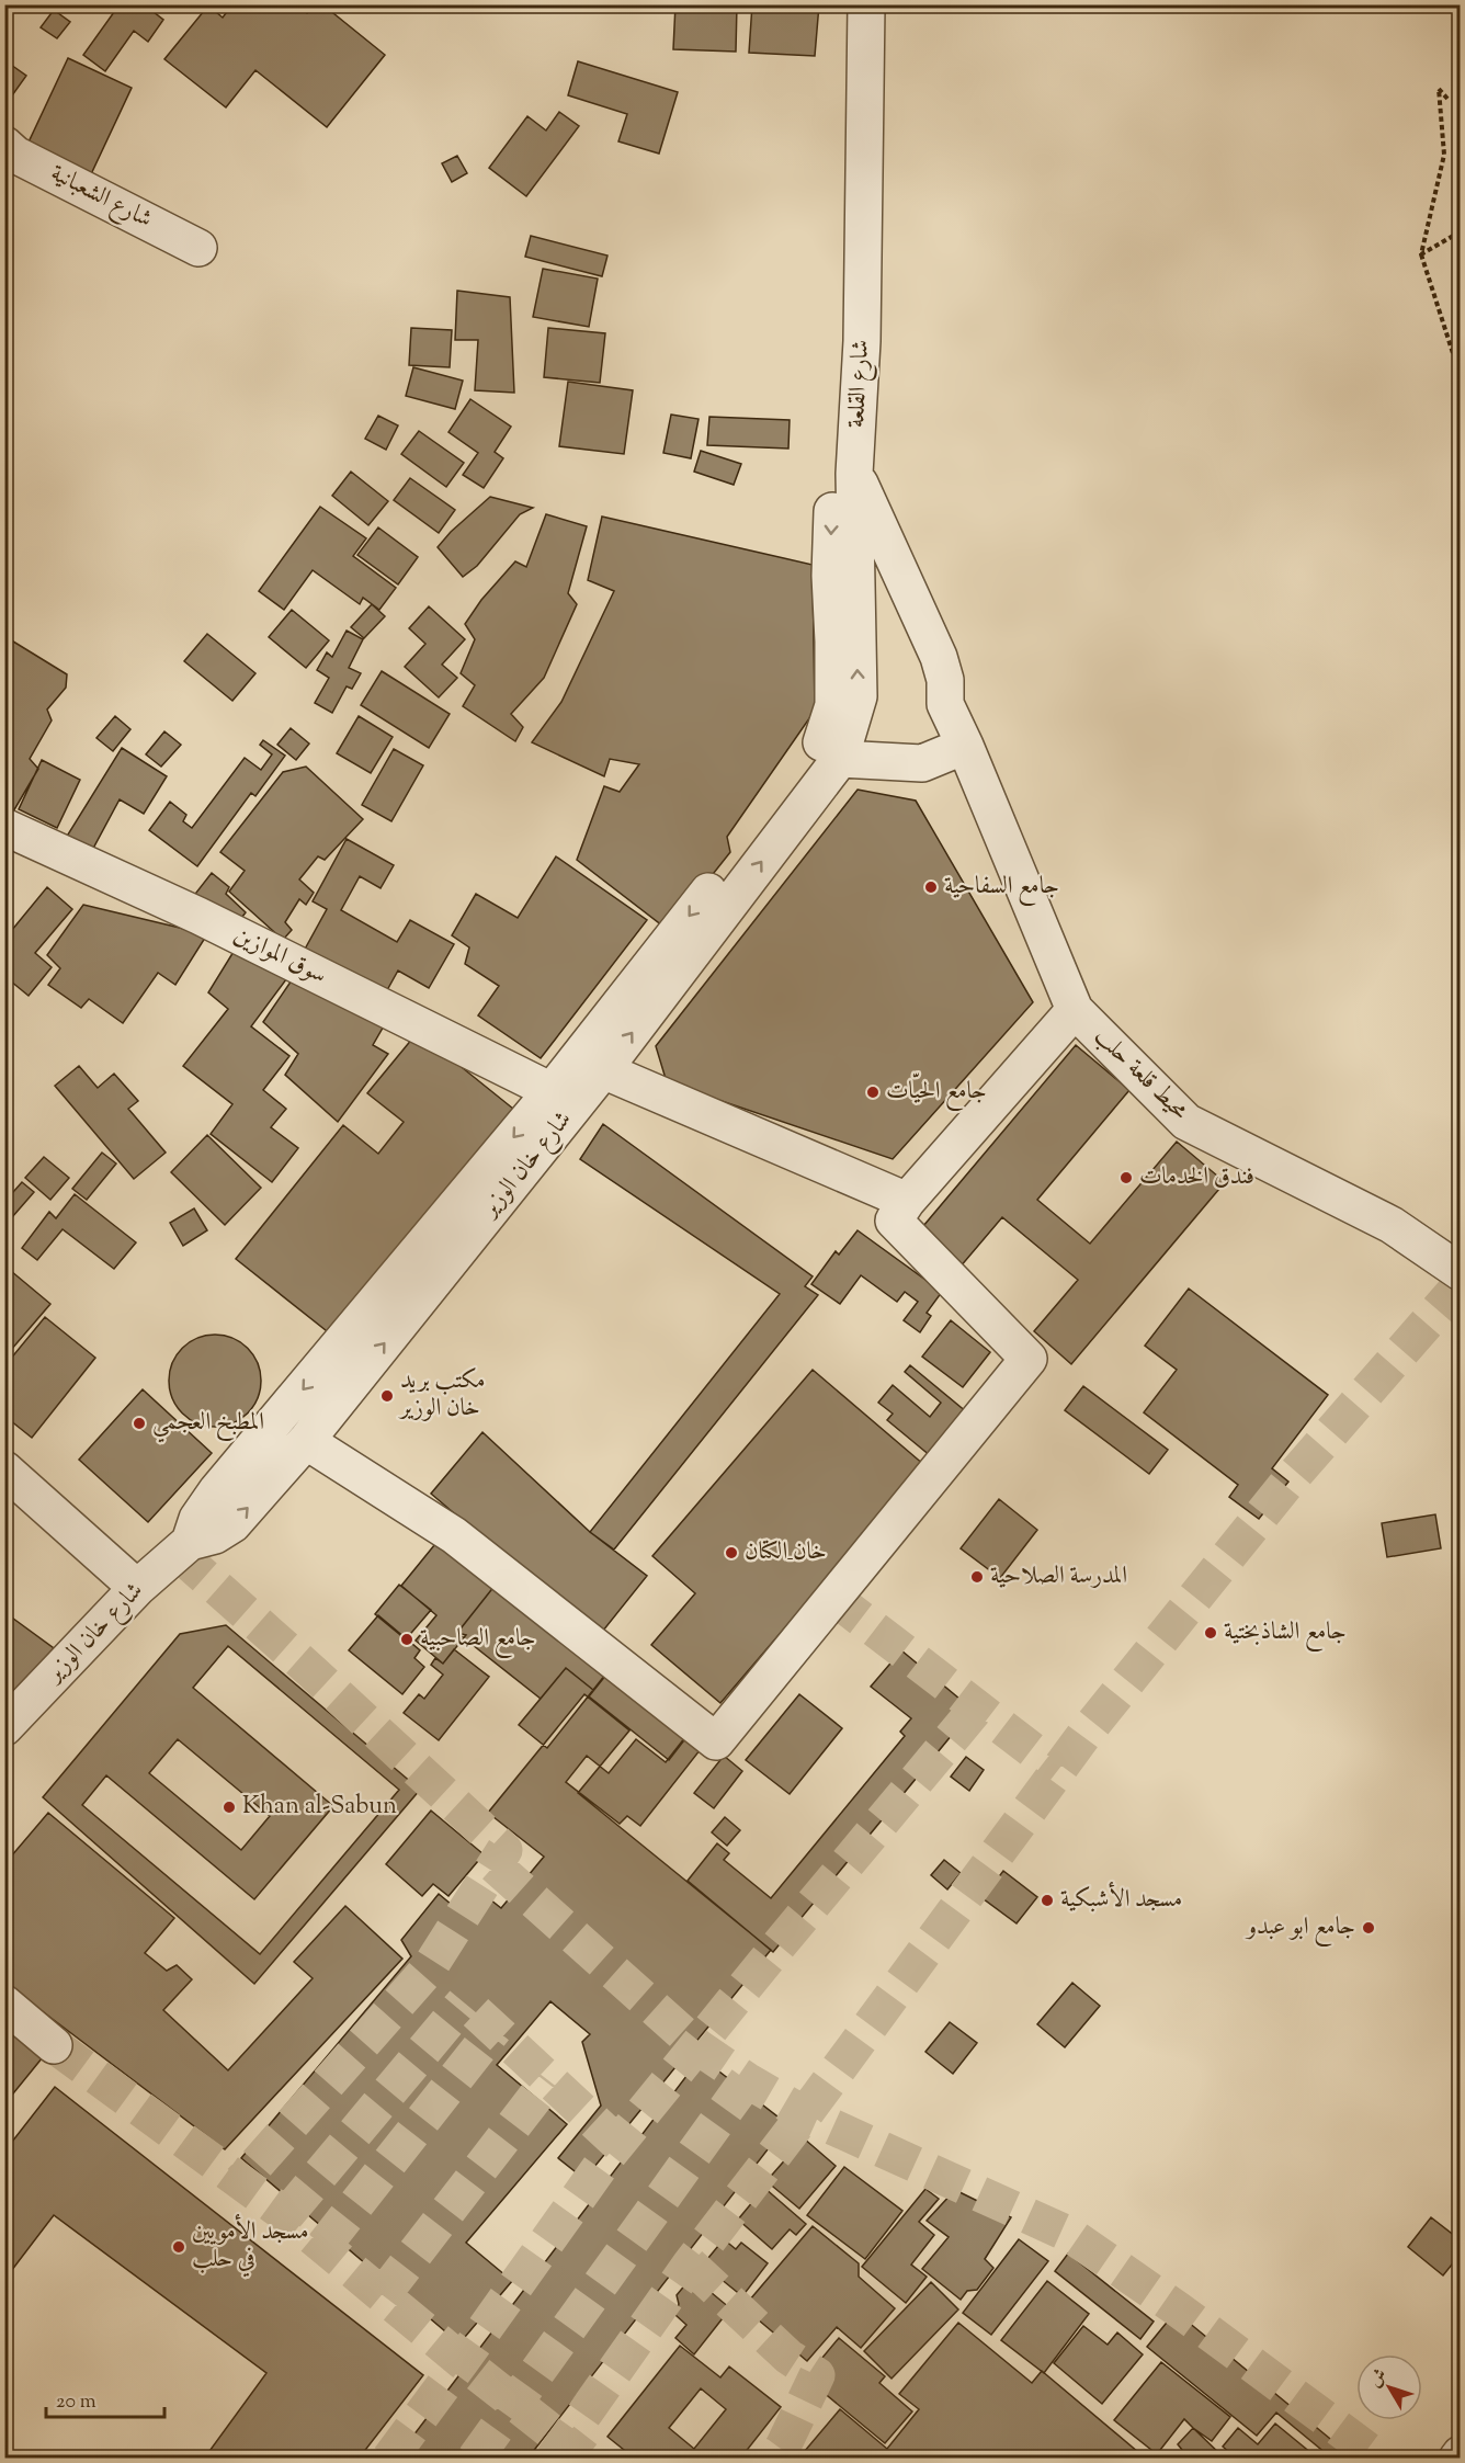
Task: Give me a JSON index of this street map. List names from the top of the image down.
{
  "streets": {
    "street": [
      "شارع الشعبانية",
      "شارع القلعة",
      "سوق الموازين",
      "محيط قلعة حلب",
      "شارع خان الوزير"
    ]
  },
  "crossings": [
    ["شارع القلعة", "محيط قلعة حلب"],
    ["شارع القلعة", "شارع خان الوزير"],
    ["سوق الموازين", "شارع خان الوزير"]
  ],
  "places": [
    "جامع السفاحية",
    "جامع الحيّات",
    "فندق الخدمات",
    "مكتب بريد خان الوزير",
    "المطبخ العجمي",
    "خان_الكتان",
    "المدرسة الصلاحية",
    "جامع الشاذبختية",
    "جامع الصاحبية",
    "Khan al-Sabun",
    "مسجد الأشبكية",
    "جامع ابو عبدو",
    "مسجد الأمويين في حلب"
  ],
  "scale_bar": "20 m",
  "north": "top left"
}
